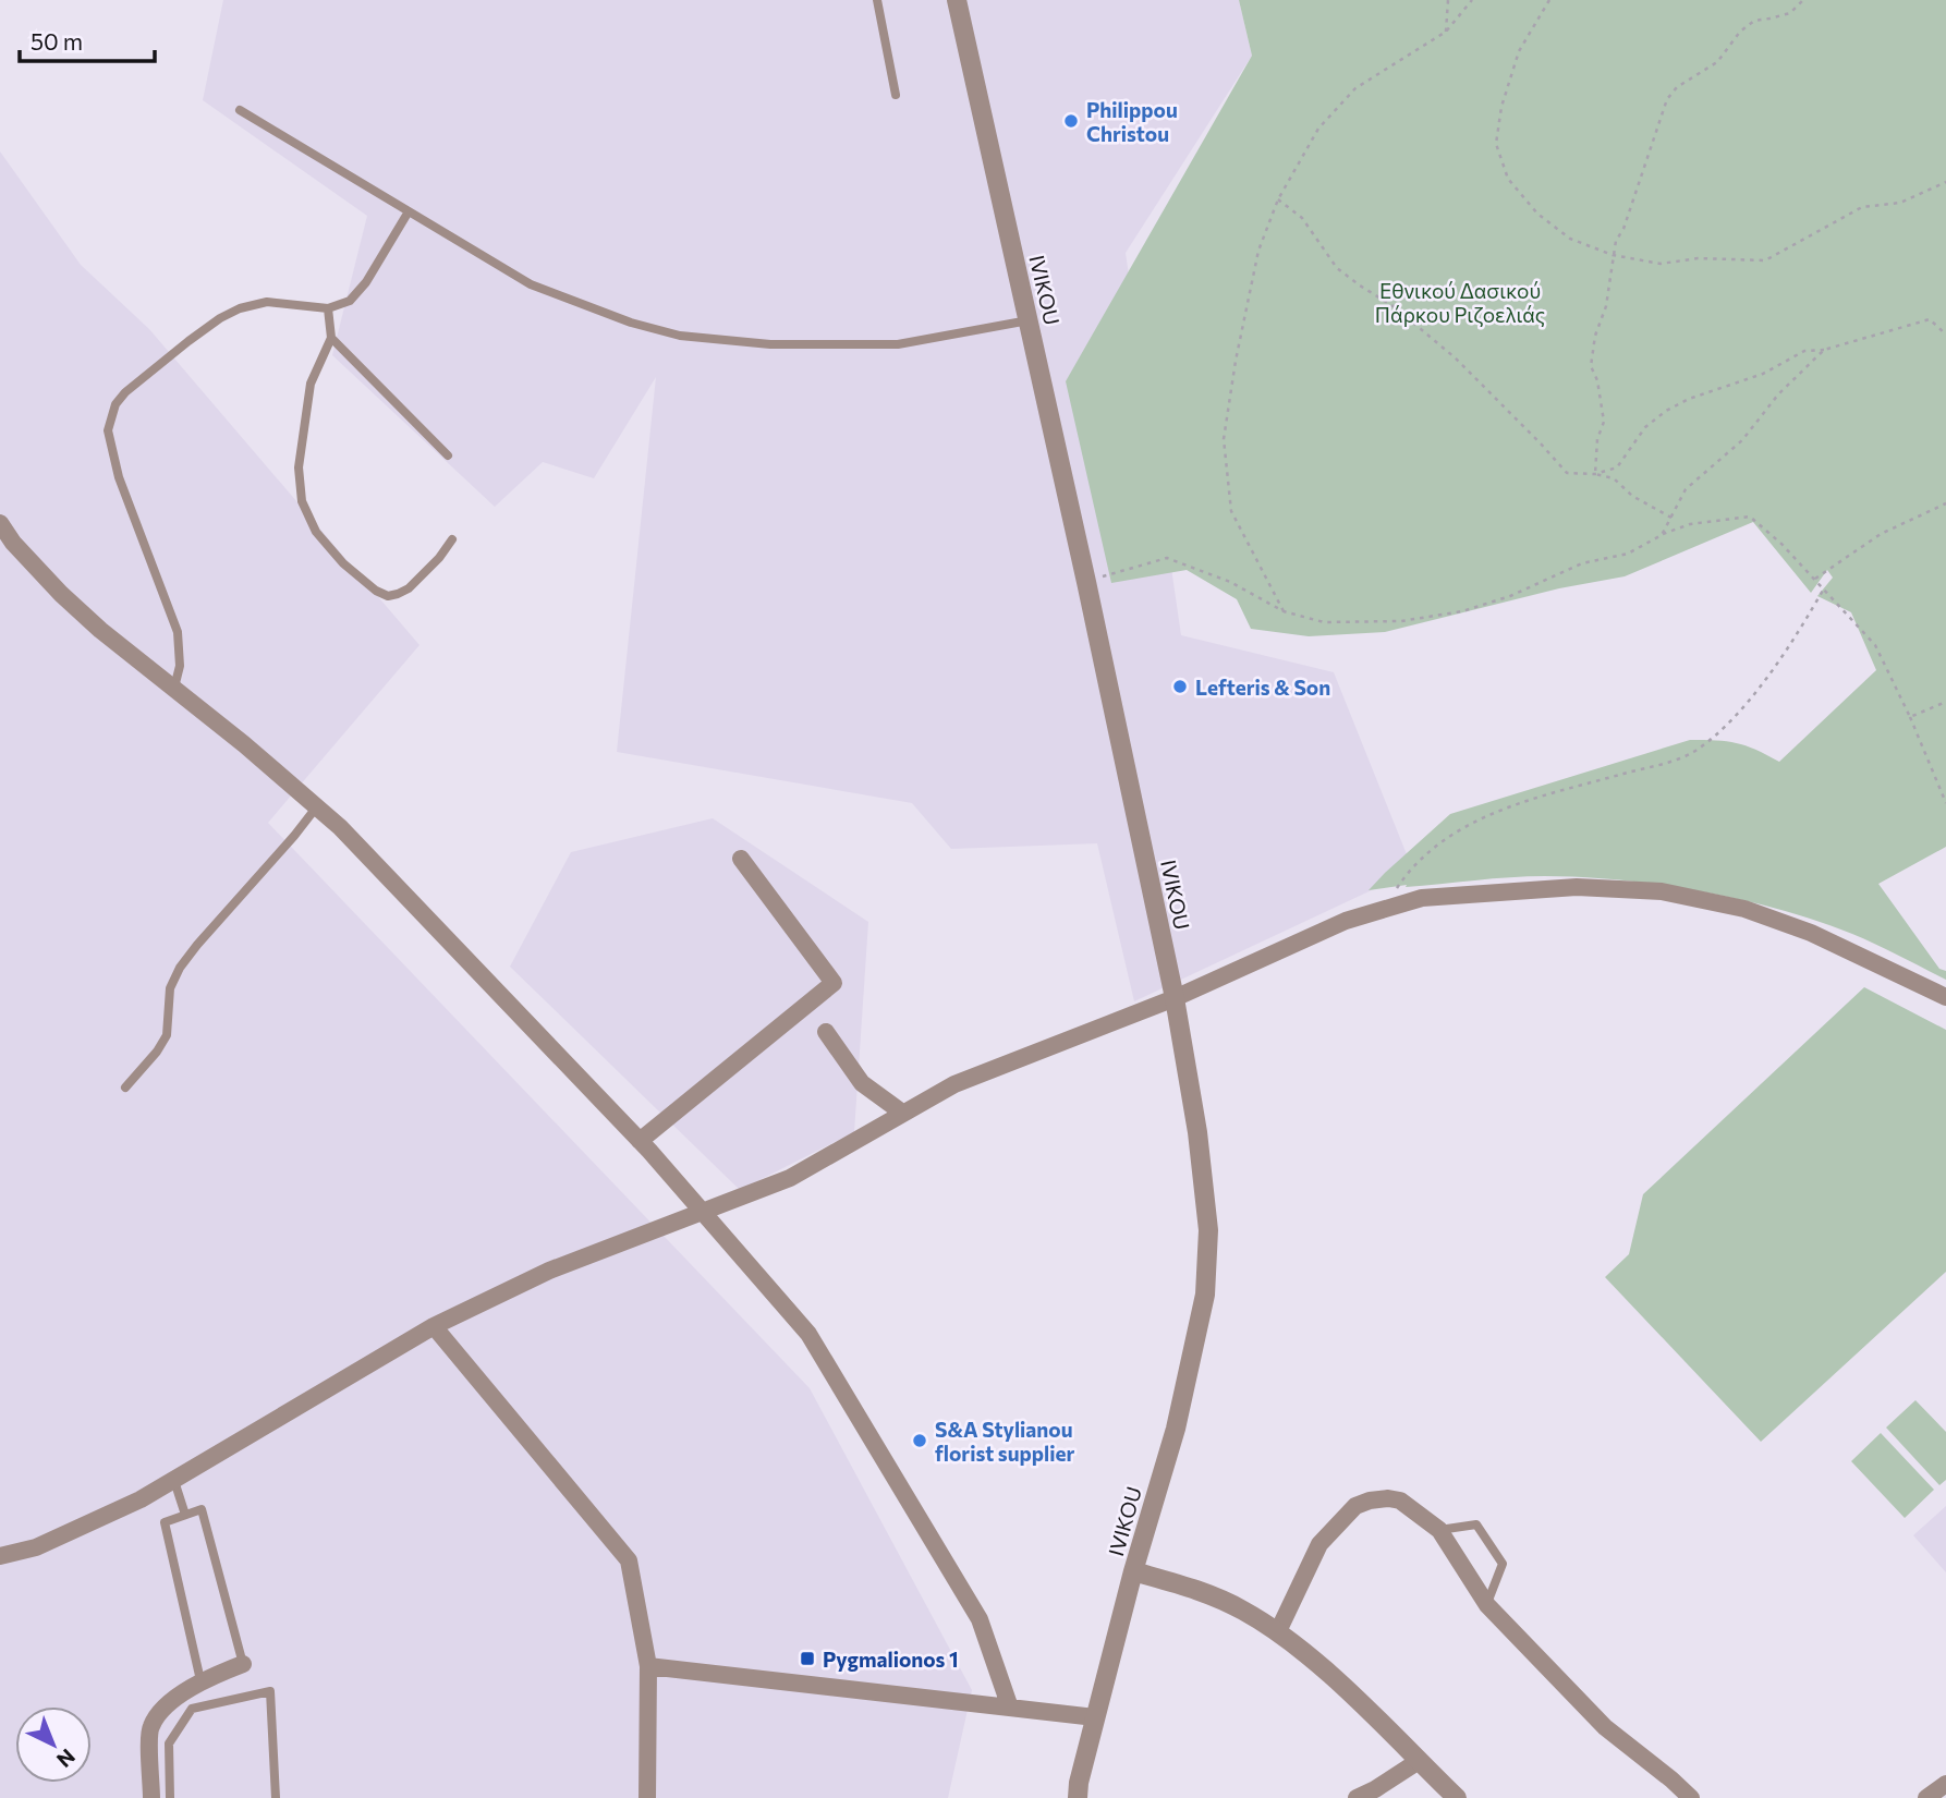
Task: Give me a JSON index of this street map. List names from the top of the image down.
{
  "streets": {
    "street": ["IVIKOU"]
  },
  "parks": ["Εθνικού Δασικού Πάρκου Ριζοελιάς"],
  "places": {
    "other": ["Philippou Christou", "Lefteris & Son", "S&A Stylianou florist supplier"],
    "transit": ["Pygmalionos 1"]
  },
  "scale_bar": "50 m",
  "north": "bottom right"
}
